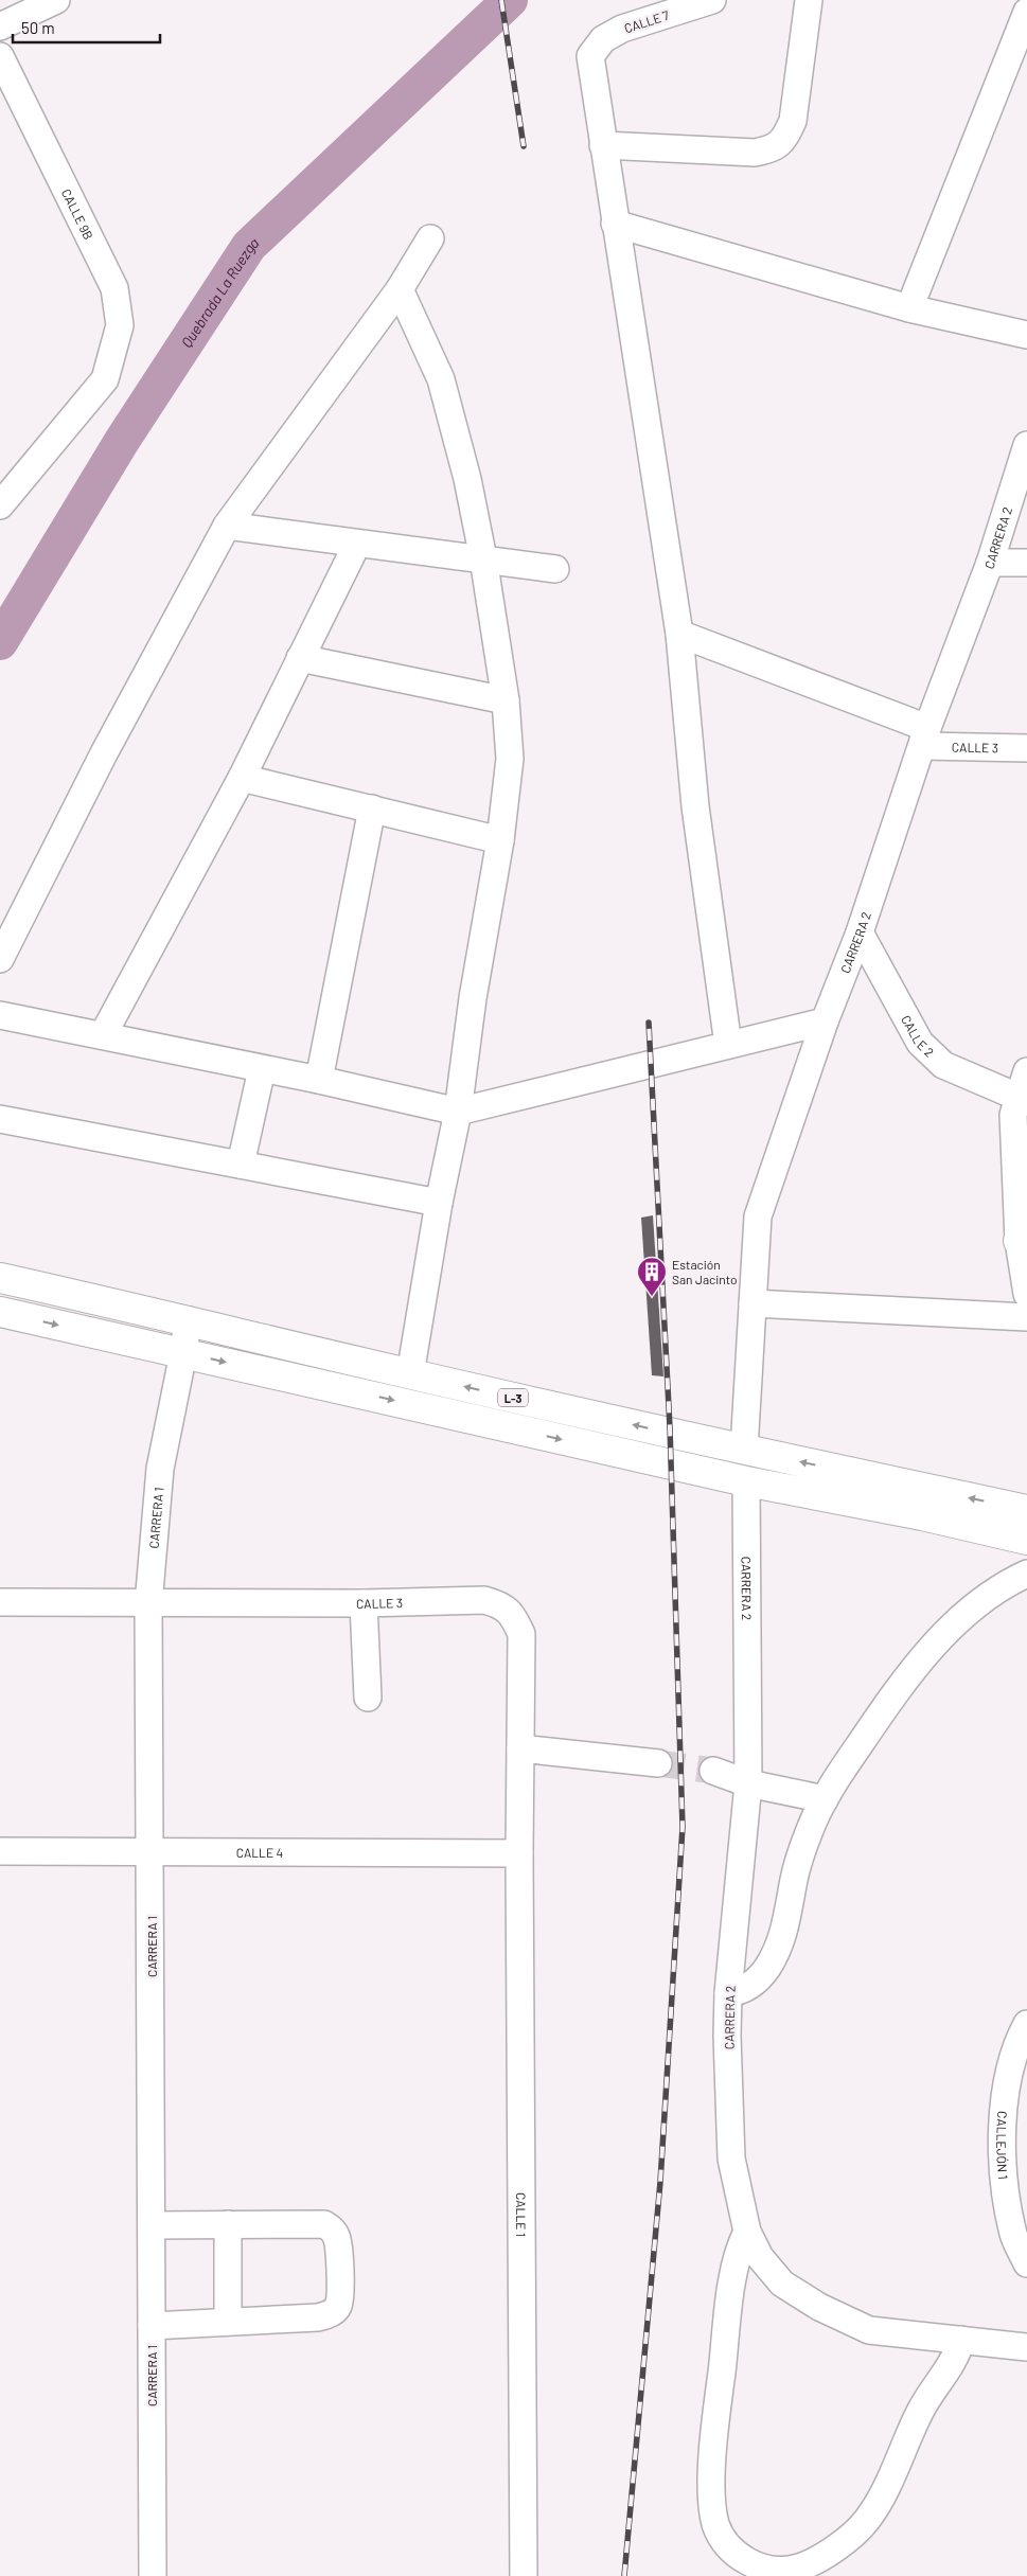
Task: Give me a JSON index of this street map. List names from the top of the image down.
{
  "streets": {
    "main road": ["L-3"],
    "street": [
      "CALLE 7",
      "CALLE 9B",
      "CARRERA 2",
      "CALLE 3",
      "CALLE 2",
      "CARRERA 1",
      "CALLE 4",
      "CALLEJÓN 1",
      "CALLE 1"
    ]
  },
  "crossings": [
    ["CARRERA 2", "CALLE 3"],
    ["CARRERA 2", "CALLE 2"],
    ["CARRERA 2", "L-3"],
    ["CALLE 3", "CARRERA 1"],
    ["CALLE 3", "CALLE 4"],
    ["CALLE 3", "CALLE 1"],
    ["L-3", "CARRERA 1"],
    ["CARRERA 1", "CALLE 4"],
    ["CALLE 4", "CALLE 1"]
  ],
  "water": ["Quebrada La Ruezga"],
  "places": {
    "building": ["Estación San Jacinto"]
  },
  "scale_bar": "50 m"
}
